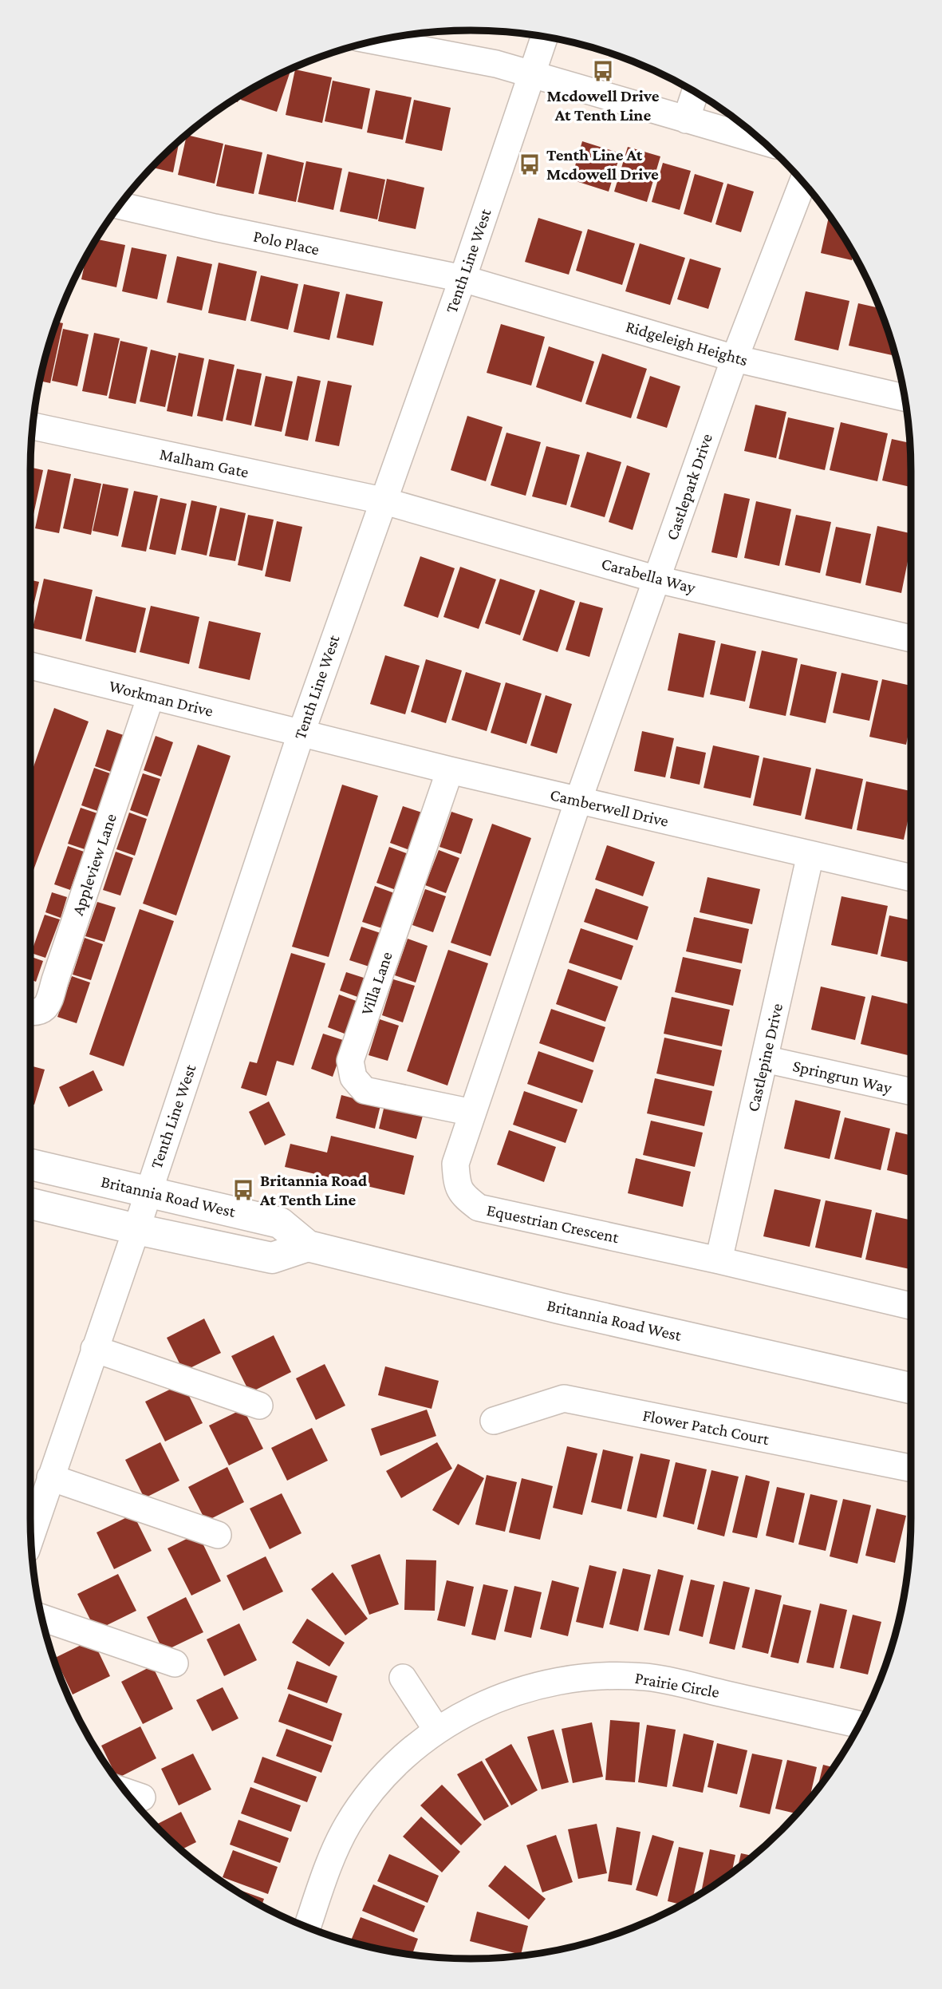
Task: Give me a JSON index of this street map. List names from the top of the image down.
{
  "streets": {
    "main road": ["Britannia Road West"],
    "street": [
      "Polo Place",
      "Tenth Line West",
      "Ridgeleigh Heights",
      "Malham Gate",
      "Castlepark Drive",
      "Carabella Way",
      "Workman Drive",
      "Camberwell Drive",
      "Appleview Lane",
      "Villa Lane",
      "Castlepine Drive",
      "Springrun Way",
      "Equestrian Crescent",
      "Flower Patch Court",
      "Prairie Circle"
    ]
  },
  "crossings": [
    ["Polo Place", "Tenth Line West"],
    ["Polo Place", "Ridgeleigh Heights"],
    ["Tenth Line West", "Ridgeleigh Heights"],
    ["Tenth Line West", "Malham Gate"],
    ["Tenth Line West", "Carabella Way"],
    ["Tenth Line West", "Workman Drive"],
    ["Tenth Line West", "Camberwell Drive"],
    ["Tenth Line West", "Britannia Road West"],
    ["Ridgeleigh Heights", "Castlepark Drive"],
    ["Malham Gate", "Carabella Way"],
    ["Castlepark Drive", "Carabella Way"],
    ["Castlepark Drive", "Camberwell Drive"],
    ["Castlepark Drive", "Equestrian Crescent"],
    ["Workman Drive", "Camberwell Drive"],
    ["Workman Drive", "Appleview Lane"],
    ["Camberwell Drive", "Villa Lane"],
    ["Camberwell Drive", "Castlepine Drive"],
    ["Camberwell Drive", "Equestrian Crescent"],
    ["Villa Lane", "Equestrian Crescent"],
    ["Castlepine Drive", "Springrun Way"],
    ["Castlepine Drive", "Equestrian Crescent"]
  ],
  "places": {
    "bus stop": ["Mcdowell Drive At Tenth Line", "Tenth Line At Mcdowell Drive", "Britannia Road At Tenth Line"]
  }
}
